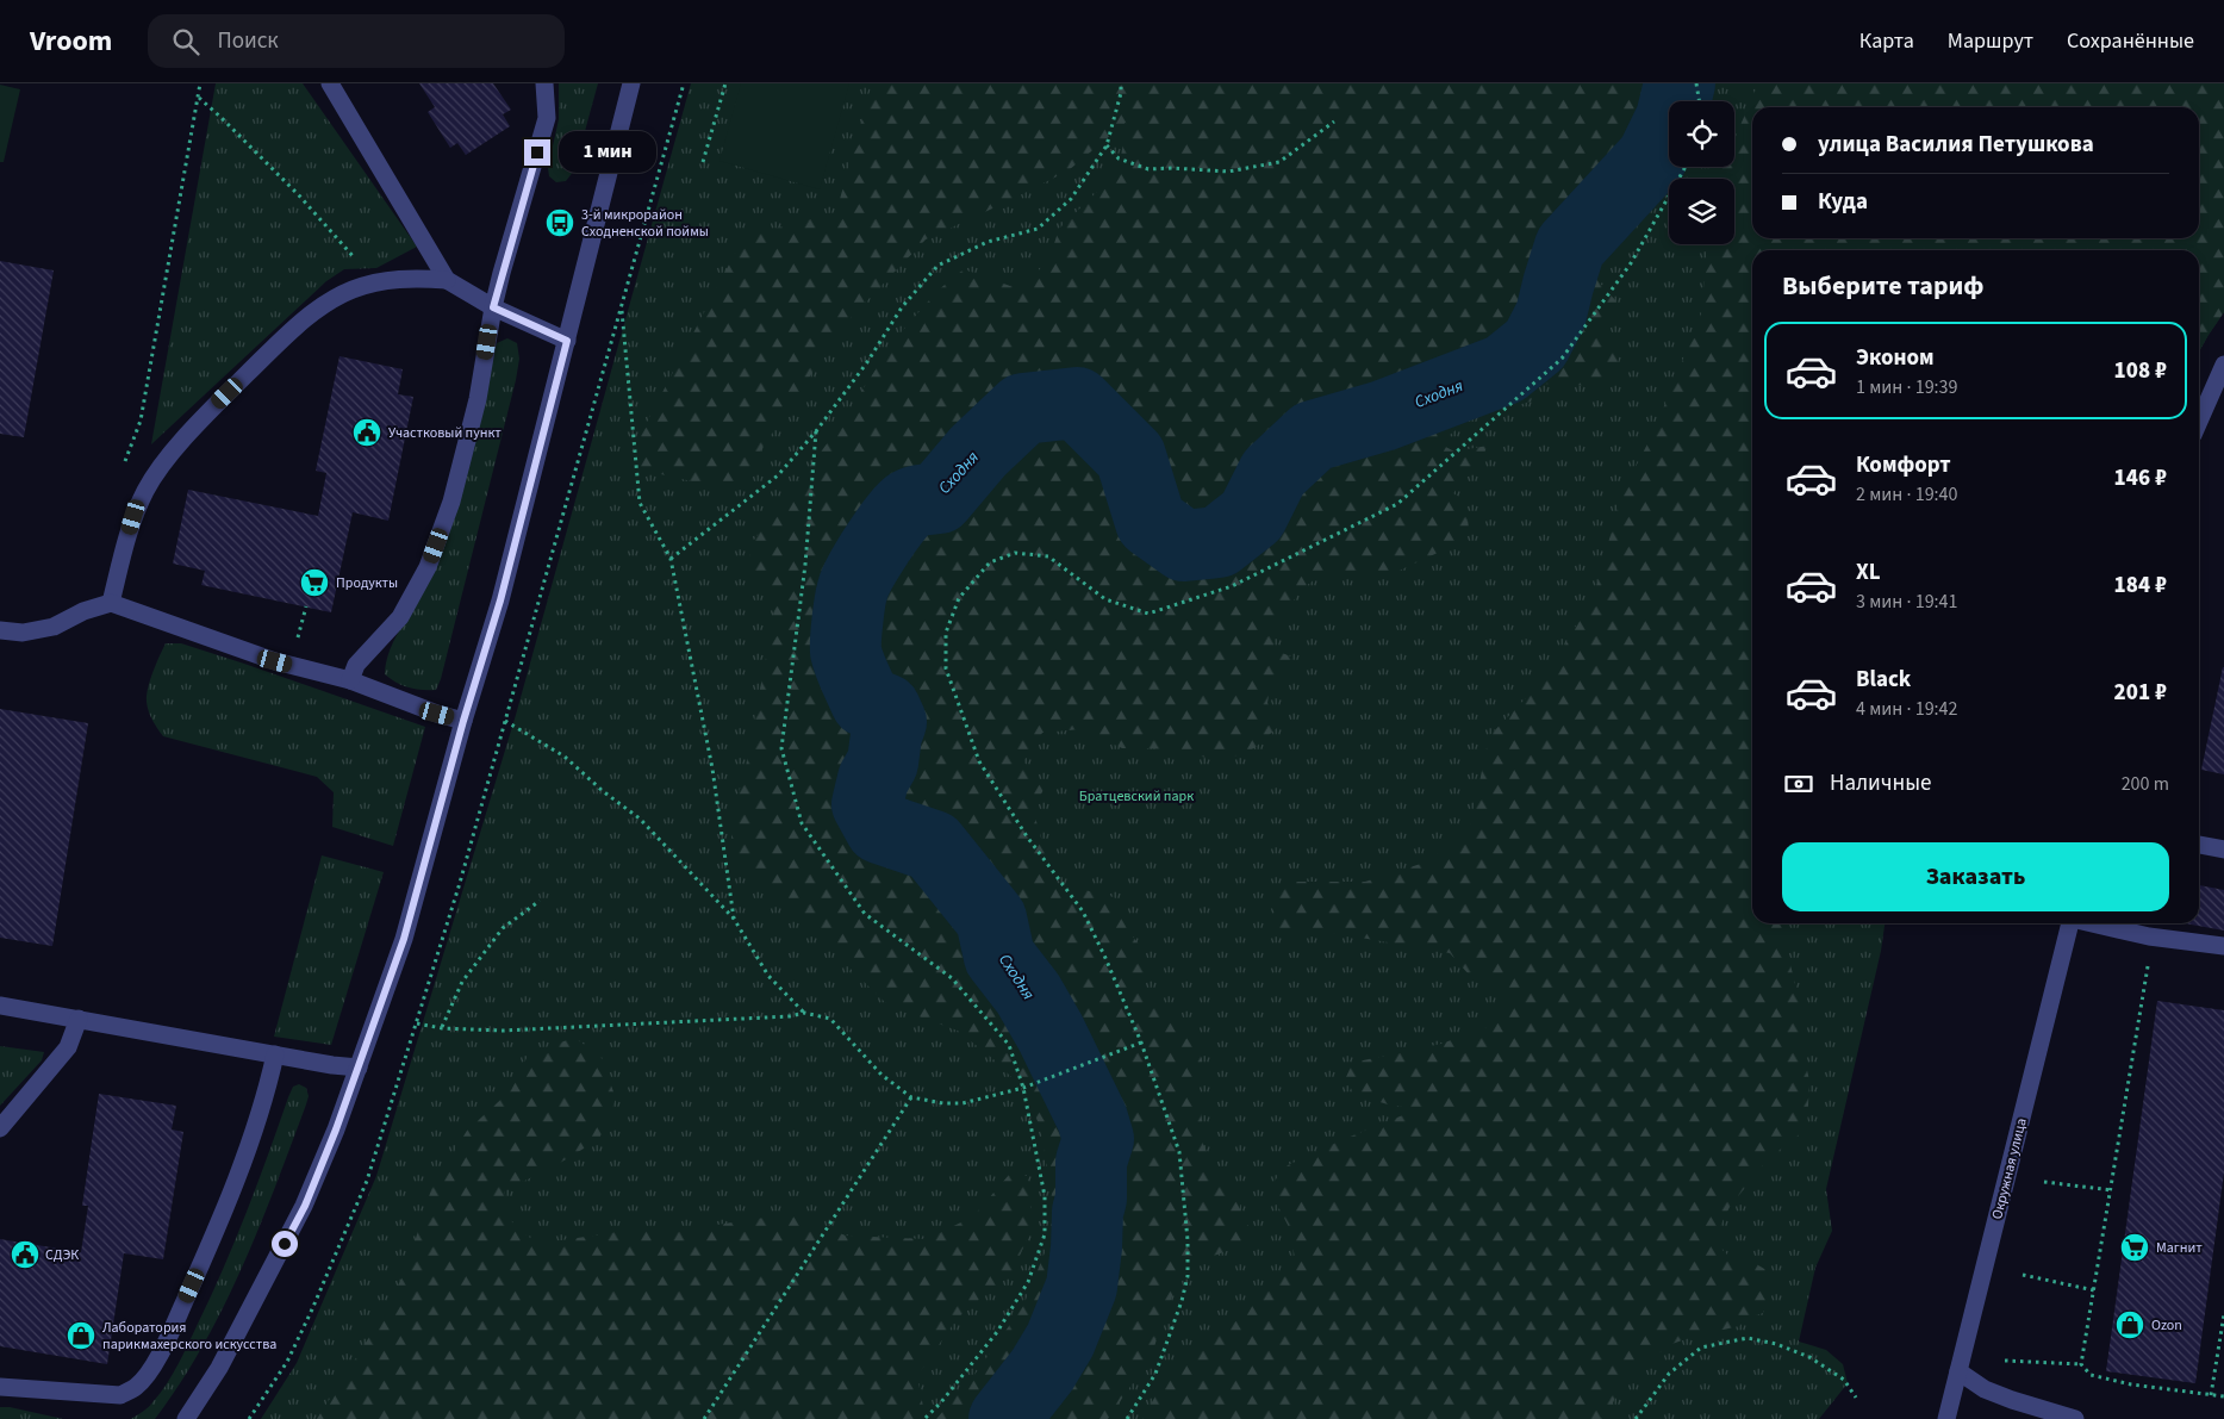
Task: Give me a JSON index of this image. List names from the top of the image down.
{
  "streets": {
    "street": ["Окружная улица"]
  },
  "water": ["Сходня"],
  "parks": ["Братцевский парк"],
  "places": {
    "bus stop": ["3-й микрорайон Сходненской поймы"],
    "public building": ["Участковый пункт", "СДЭК"],
    "supermarket": ["Продукты", "Магнит"],
    "shop": ["Ozon", "Лаборатория парикмахерского искусства"]
  },
  "page": {
    "header": "Vroom",
    "search": "Поиск",
    "nav": ["Карта", "Маршрут", "Сохранённые"],
    "banner": ["улица Василия Петушкова", "Куда"],
    "bubble": "1 мин",
    "heading": "Выберите тариф",
    "list": [
      {
        "name": "Эконом",
        "note": "1 мин · 19:39",
        "value": "108 ₽"
      },
      {
        "name": "Комфорт",
        "note": "2 мин · 19:40",
        "value": "146 ₽"
      },
      {
        "name": "XL",
        "note": "3 мин · 19:41",
        "value": "184 ₽"
      },
      {
        "name": "Black",
        "note": "4 мин · 19:42",
        "value": "201 ₽"
      }
    ],
    "pay": ["Наличные", "200 m"],
    "buttons": "Заказать"
  }
}
